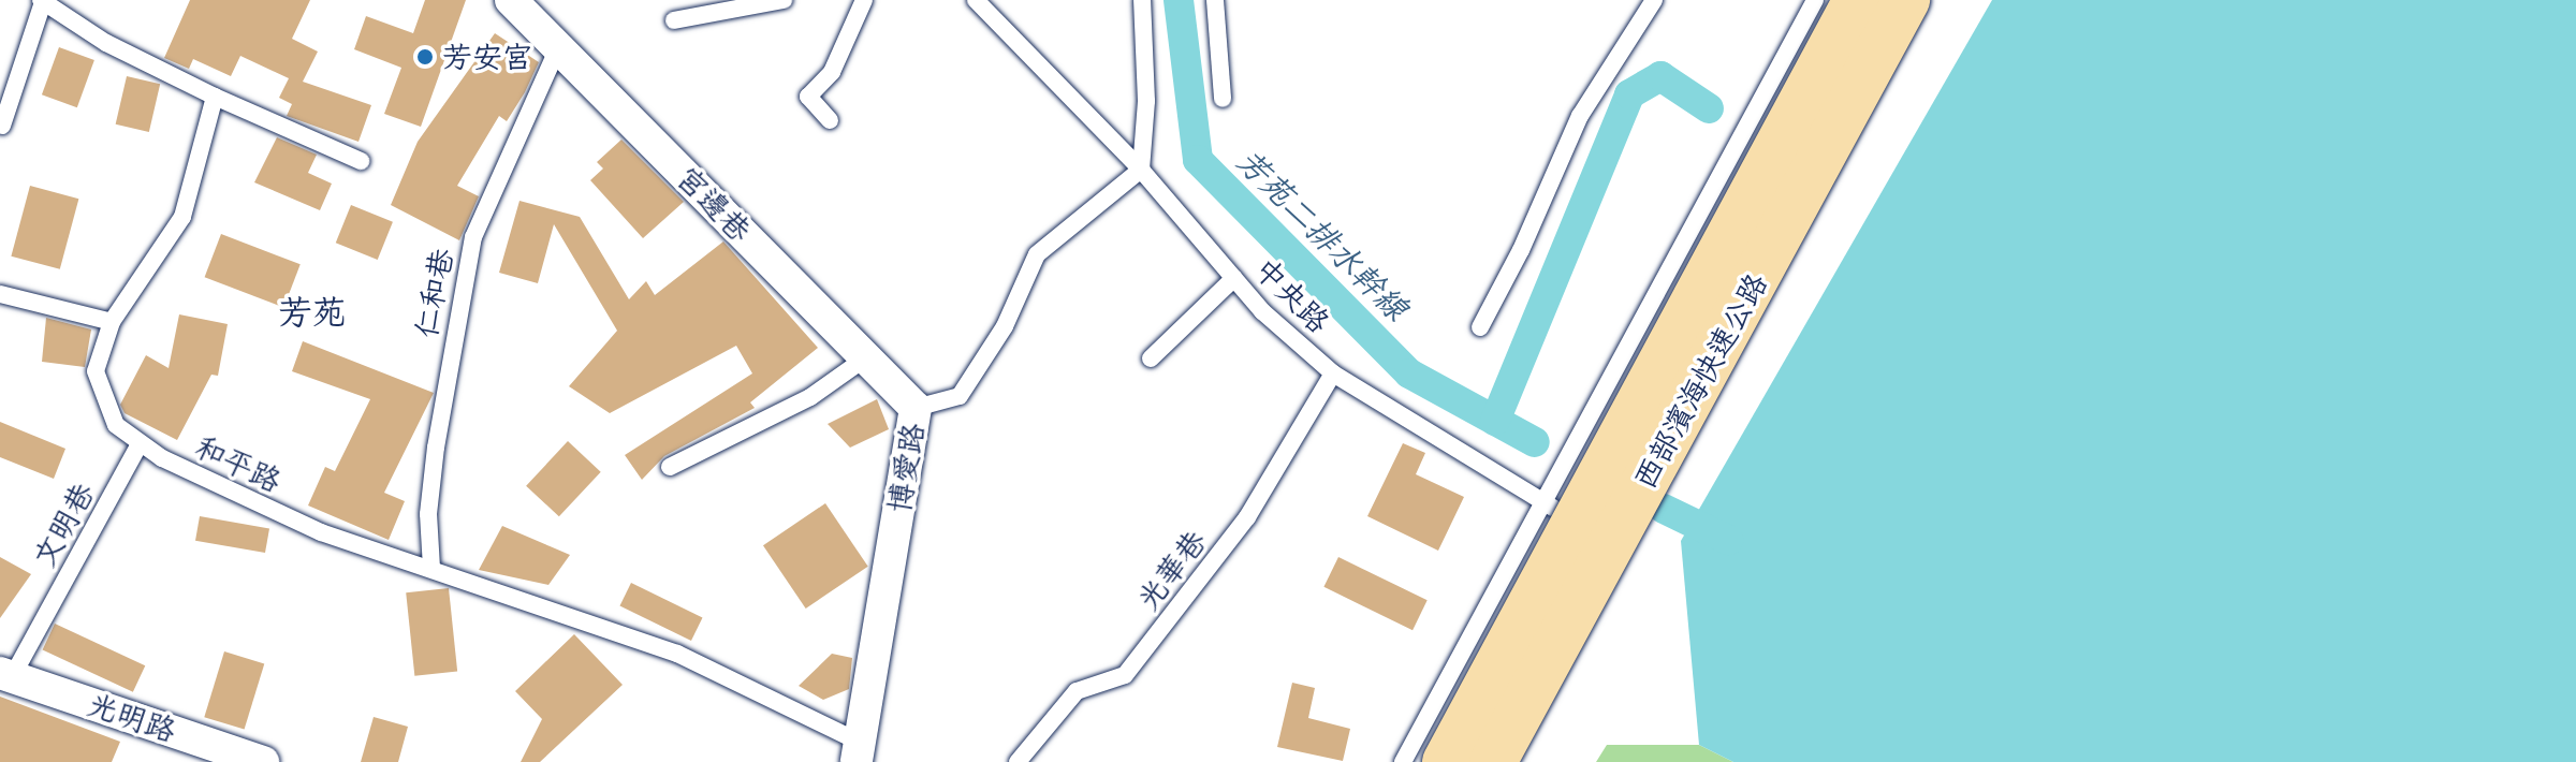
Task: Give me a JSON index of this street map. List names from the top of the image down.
{
  "streets": {
    "highway": ["西部濱海快速公路"],
    "street": ["宮邊巷", "博愛路", "光明路"],
    "lane": [
      "仁和巷",
      "中央路",
      "和平路",
      "文明巷",
      "光華巷"
    ]
  },
  "crossings": [
    ["宮邊巷", "仁和巷"],
    ["宮邊巷", "博愛路"],
    ["仁和巷", "和平路"],
    ["中央路", "博愛路"],
    ["中央路", "光華巷"],
    ["和平路", "博愛路"],
    ["和平路", "文明巷"],
    ["文明巷", "光明路"]
  ],
  "districts": ["芳苑"],
  "water": ["芳苑二排水幹線"],
  "places": ["芳安宮"]
}
